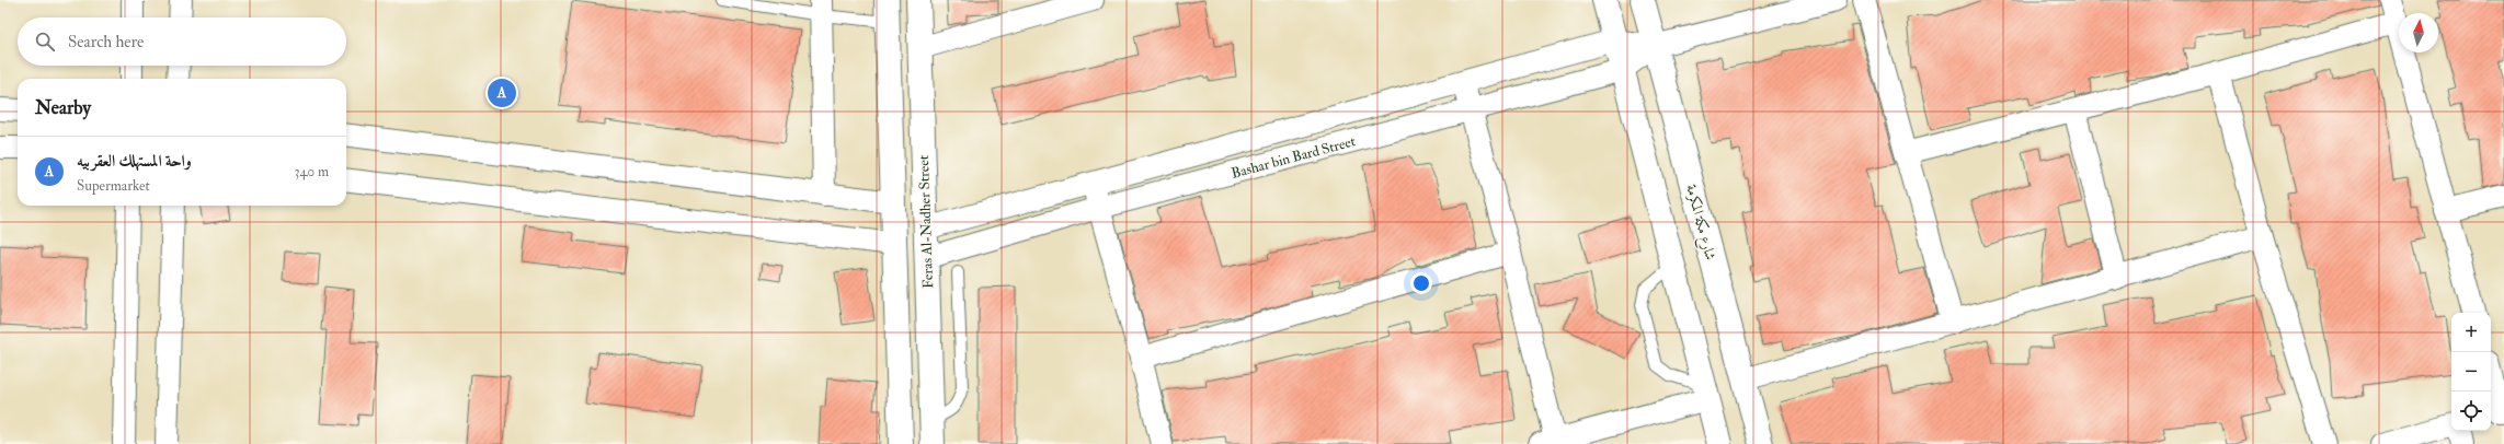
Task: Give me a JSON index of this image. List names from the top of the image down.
{
  "streets": {
    "main road": ["Feras Al-Nadher Street", "شارع مكة المكرمة"],
    "street": ["Bashar bin Bard Street"]
  },
  "crossings": [
    ["Bashar bin Bard Street", "Feras Al-Nadher Street"],
    ["Bashar bin Bard Street", "شارع مكة المكرمة"]
  ],
  "north": "top",
  "page": {
    "search": "Search here",
    "pins": "A",
    "heading": "Nearby",
    "list": [
      {
        "mark": "A",
        "name": "واحة المستهلك العقربيه",
        "note": "Supermarket",
        "value": "340 m"
      }
    ],
    "map_buttons": ["+", "−"]
  }
}
